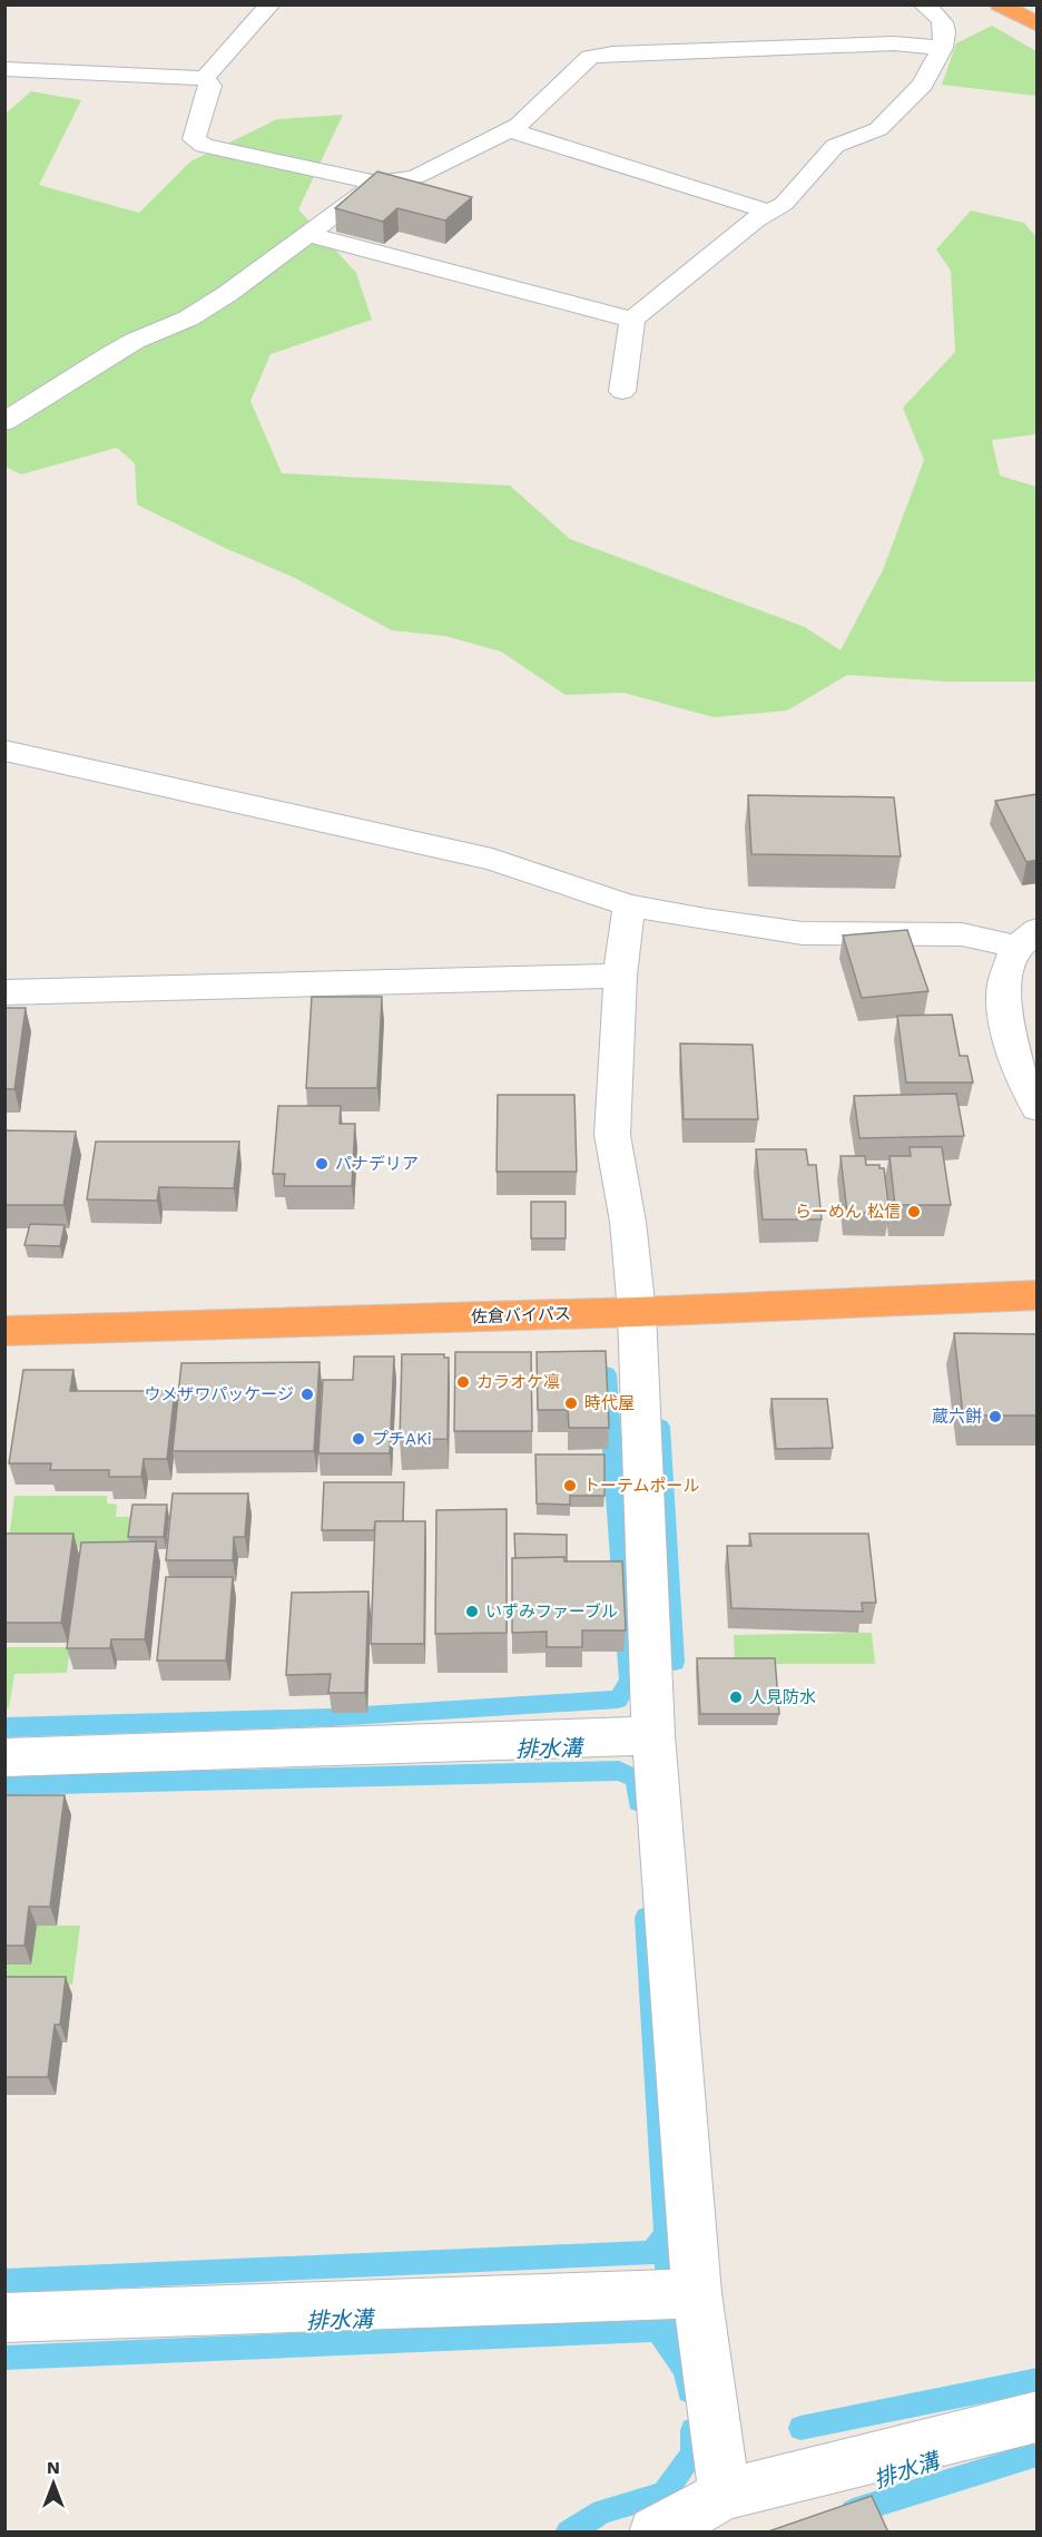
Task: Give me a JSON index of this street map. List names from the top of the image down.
{
  "streets": {
    "highway": ["佐倉バイパス"]
  },
  "water": ["排水溝"],
  "places": [
    "パナデリア",
    "らーめん 松信",
    "カラオケ凛",
    "ウメザワパッケージ",
    "時代屋",
    "蔵六餅",
    "プチAKi",
    "トーテムポール",
    "いずみファーブル",
    "人見防水"
  ],
  "north": "top"
}
